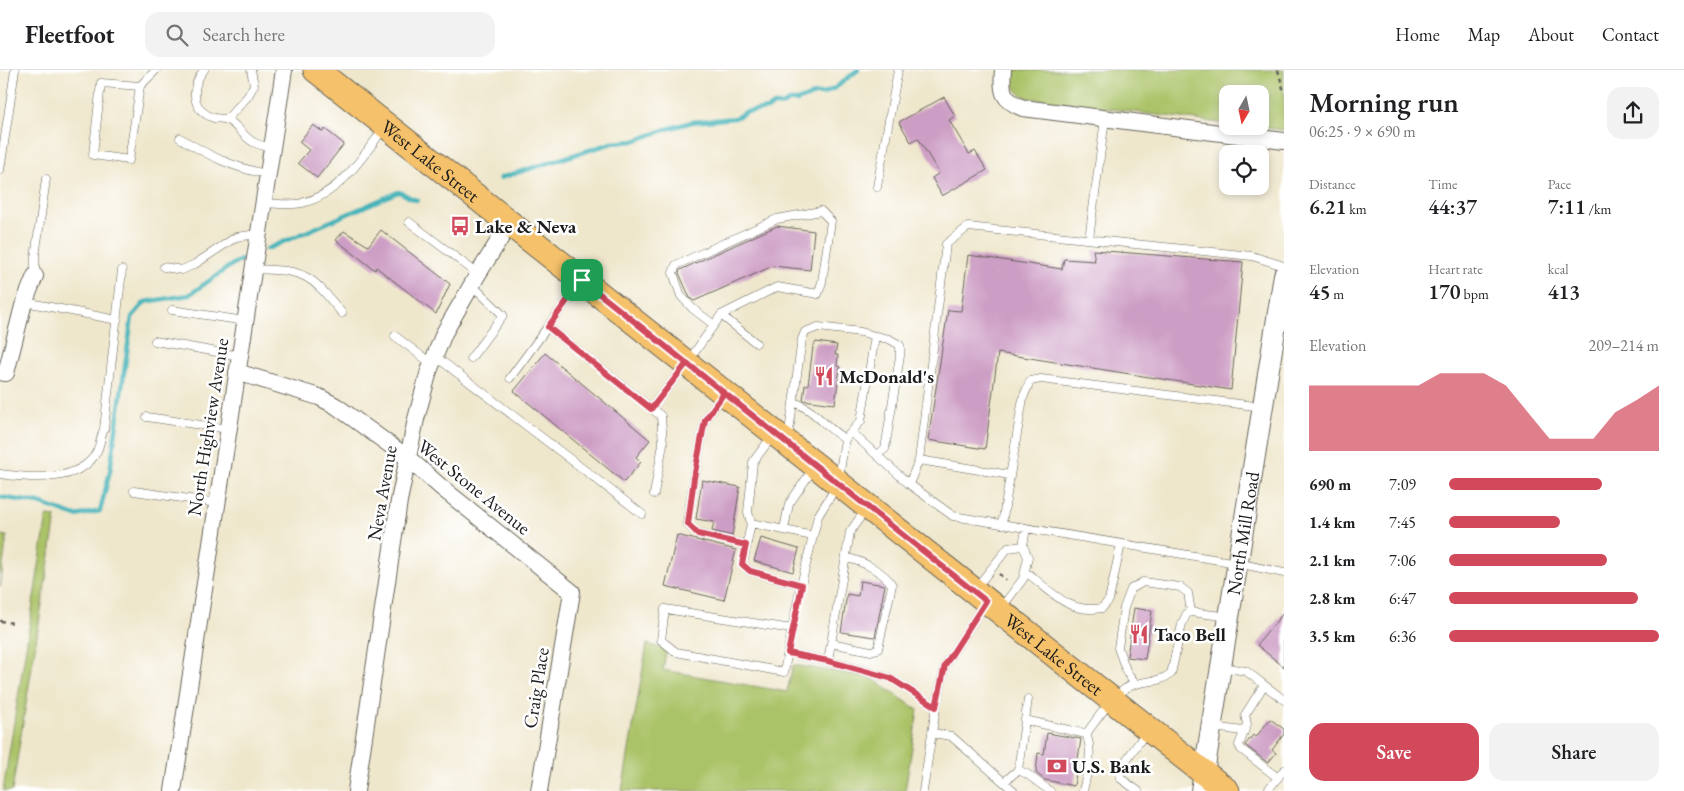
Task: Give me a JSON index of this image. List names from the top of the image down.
{
  "streets": {
    "main road": ["West Lake Street"],
    "street": [
      "North Highview Avenue",
      "West Stone Avenue",
      "Neva Avenue",
      "North Mill Road",
      "Craig Place"
    ]
  },
  "crossings": [
    ["West Lake Street", "Neva Avenue"],
    ["West Lake Street", "North Mill Road"],
    ["North Highview Avenue", "West Stone Avenue"],
    ["West Stone Avenue", "Neva Avenue"],
    ["West Stone Avenue", "Craig Place"]
  ],
  "places": {
    "bus stop": ["Lake & Neva"],
    "restaurant": ["McDonald's", "Taco Bell"],
    "bank": ["U.S. Bank"]
  },
  "north": "bottom",
  "page": {
    "header": "Fleetfoot",
    "search": "Search here",
    "nav": [
      "Home",
      "Map",
      "About",
      "Contact"
    ],
    "heading": ["Morning run", "06:25 · 9 × 690 m"],
    "stats": [
      ["Distance", "6.21 km"],
      ["Time", "44:37"],
      ["Pace", "7:11 /km"],
      ["Elevation", "45 m"],
      ["Heart rate", "170 bpm"],
      ["kcal", "413"]
    ],
    "chart": ["Elevation", "209–214 m"],
    "list": [
      {
        "name": "690 m",
        "note": "7:09"
      },
      {
        "name": "1.4 km",
        "note": "7:45"
      },
      {
        "name": "2.1 km",
        "note": "7:06"
      },
      {
        "name": "2.8 km",
        "note": "6:47"
      },
      {
        "name": "3.5 km",
        "note": "6:36"
      }
    ],
    "buttons": ["Save", "Share"]
  }
}
